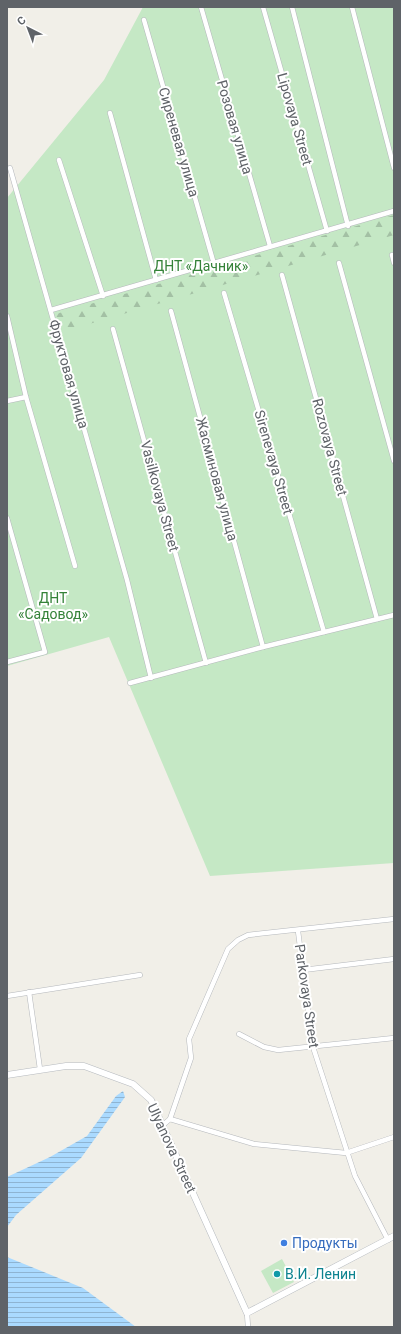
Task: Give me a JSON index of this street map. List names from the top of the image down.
{
  "streets": {
    "street": [
      "Lipovaya Street",
      "Розовая улица",
      "Сиреневая улица",
      "Фруктовая улица",
      "Rozovaya Street",
      "Sirenevaya Street",
      "Жасминовая улица",
      "Vasilkovaya Street",
      "Parkovaya Street",
      "Ulyanova Street"
    ]
  },
  "parks": ["ДНТ «Дачник»", "ДНТ «Садовод»"],
  "places": ["Продукты", "В.И. Ленин"],
  "north": "top left"
}
